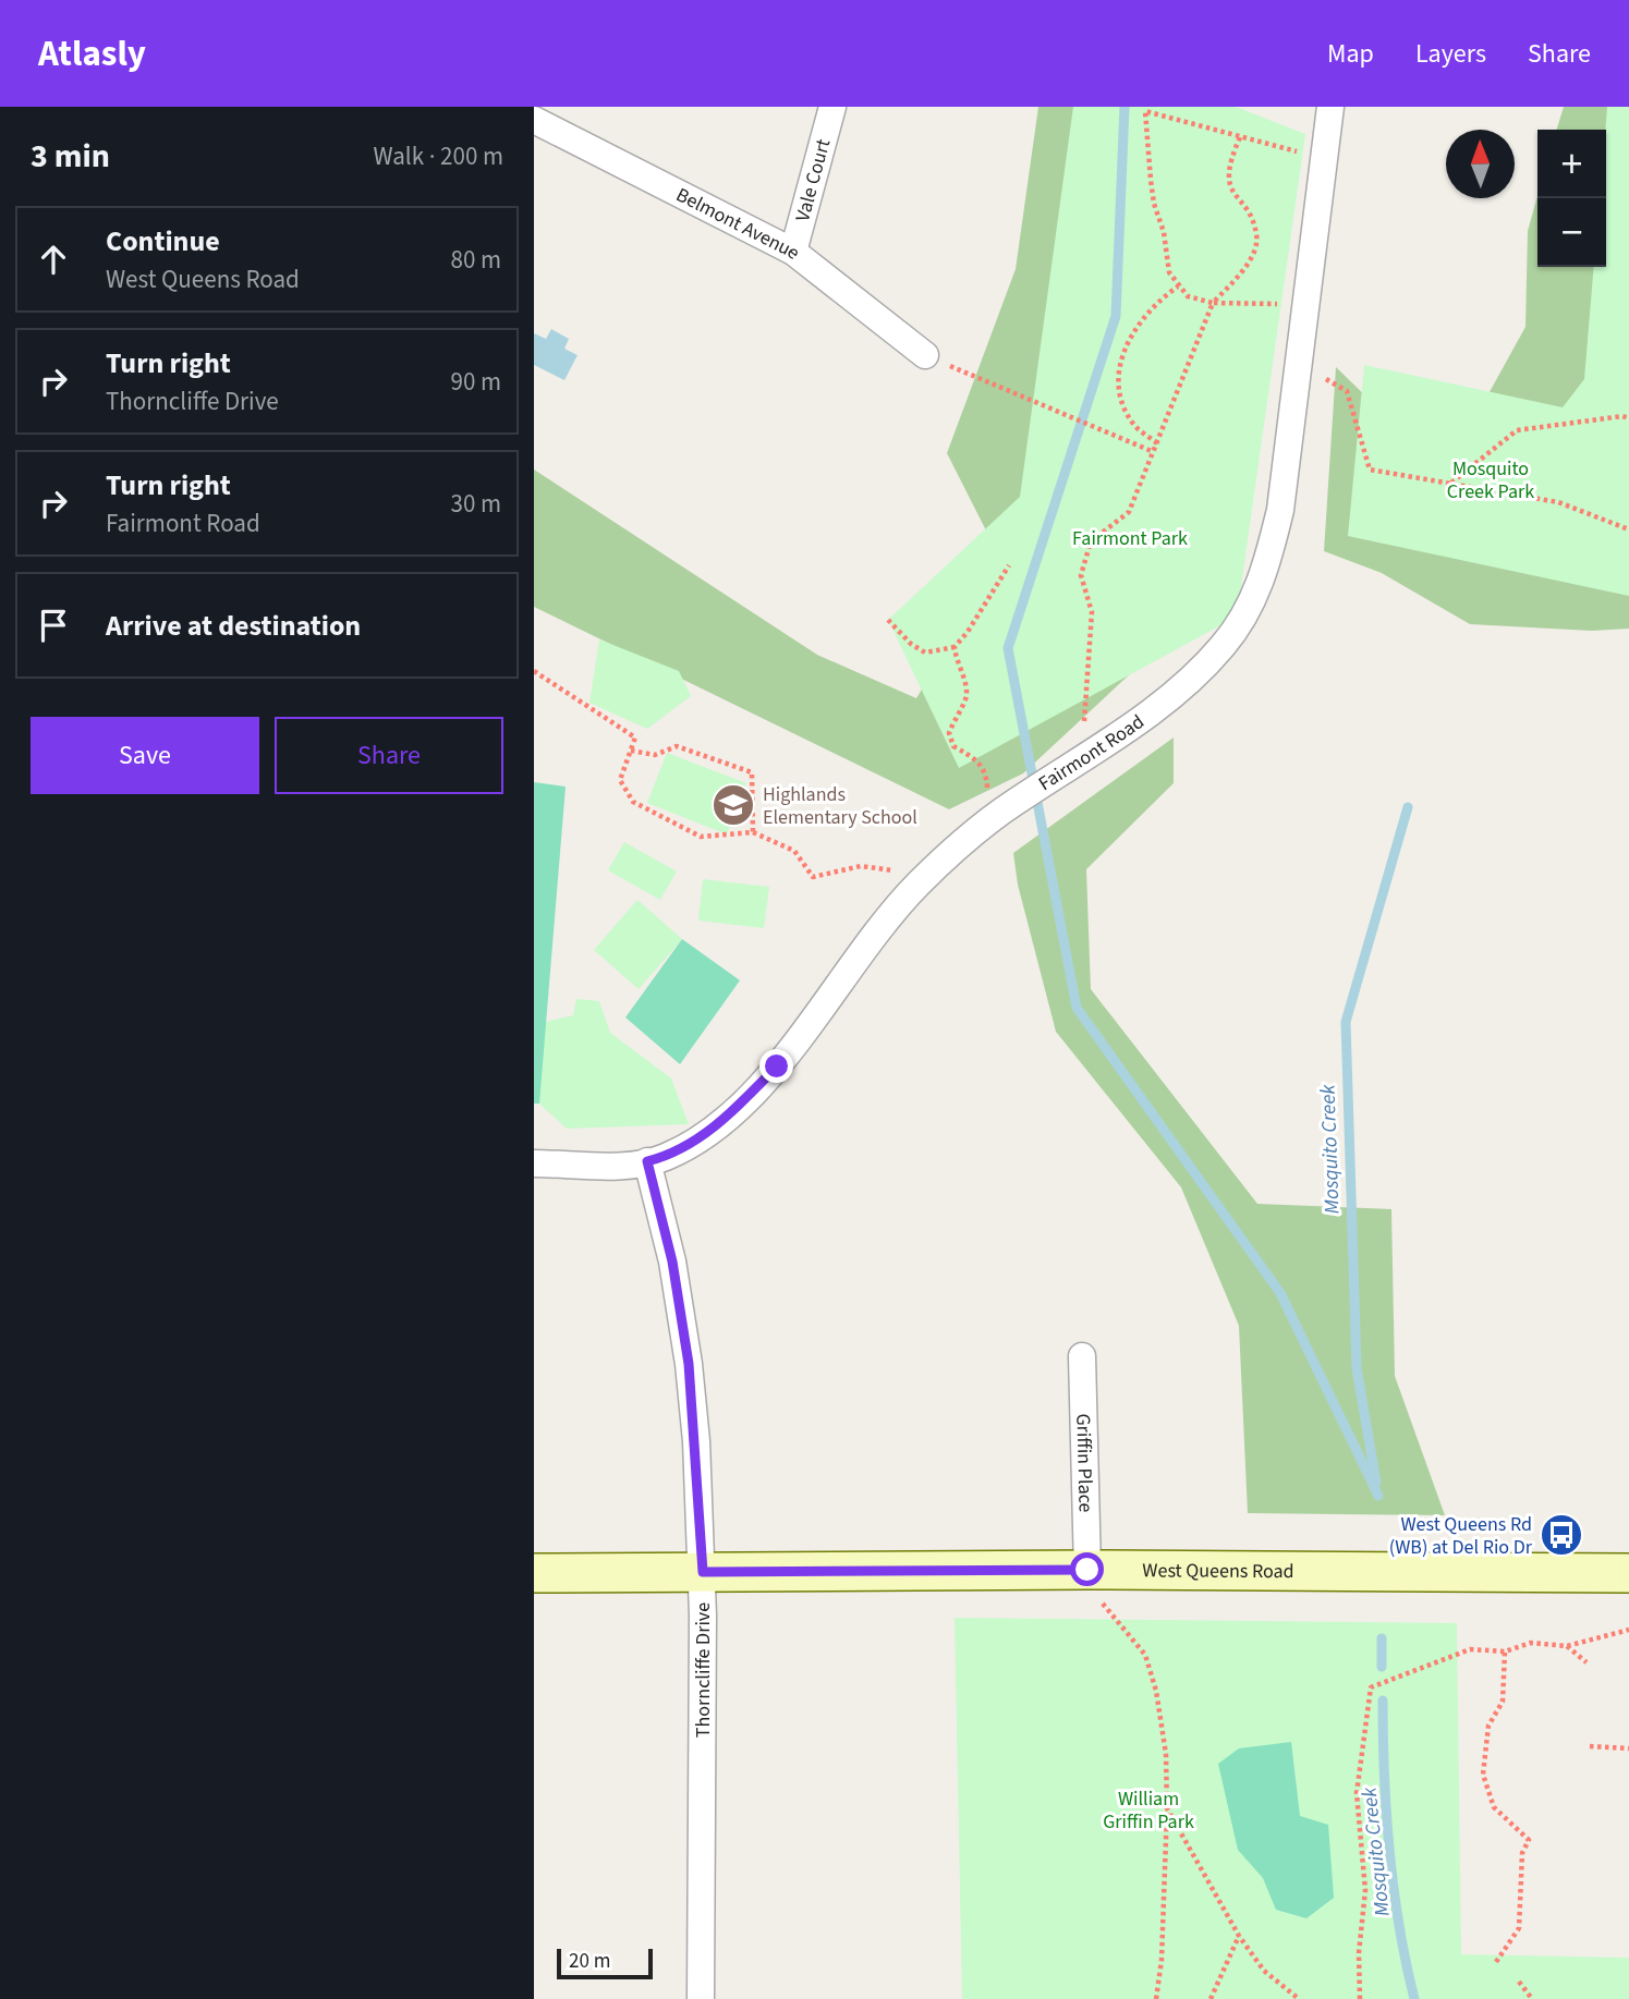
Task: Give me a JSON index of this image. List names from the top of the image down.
{
  "streets": {
    "main road": ["West Queens Road"],
    "street": [
      "Vale Court",
      "Belmont Avenue",
      "Fairmont Road",
      "Griffin Place",
      "Thorncliffe Drive"
    ]
  },
  "crossings": [
    ["Vale Court", "Belmont Avenue"],
    ["Fairmont Road", "Thorncliffe Drive"],
    ["Griffin Place", "West Queens Road"],
    ["West Queens Road", "Thorncliffe Drive"]
  ],
  "water": ["Mosquito Creek"],
  "parks": ["Mosquito Creek Park", "Fairmont Park", "William Griffin Park"],
  "places": {
    "school or university": ["Highlands Elementary School"],
    "bus stop": ["West Queens Rd (WB) at Del Rio Dr"]
  },
  "scale_bar": "20 m",
  "north": "top",
  "page": {
    "header": "Atlasly",
    "nav": ["Map", "Layers", "Share"],
    "heading": ["3 min", "Walk · 200 m"],
    "map_buttons": ["+", "−"],
    "list": [
      ["Continue", "West Queens Road", "80 m"],
      ["Turn right", "Thorncliffe Drive", "90 m"],
      ["Turn right", "Fairmont Road", "30 m"],
      "Arrive at destination"
    ],
    "buttons": ["Save", "Share"],
    "scale": "20 m"
  }
}
